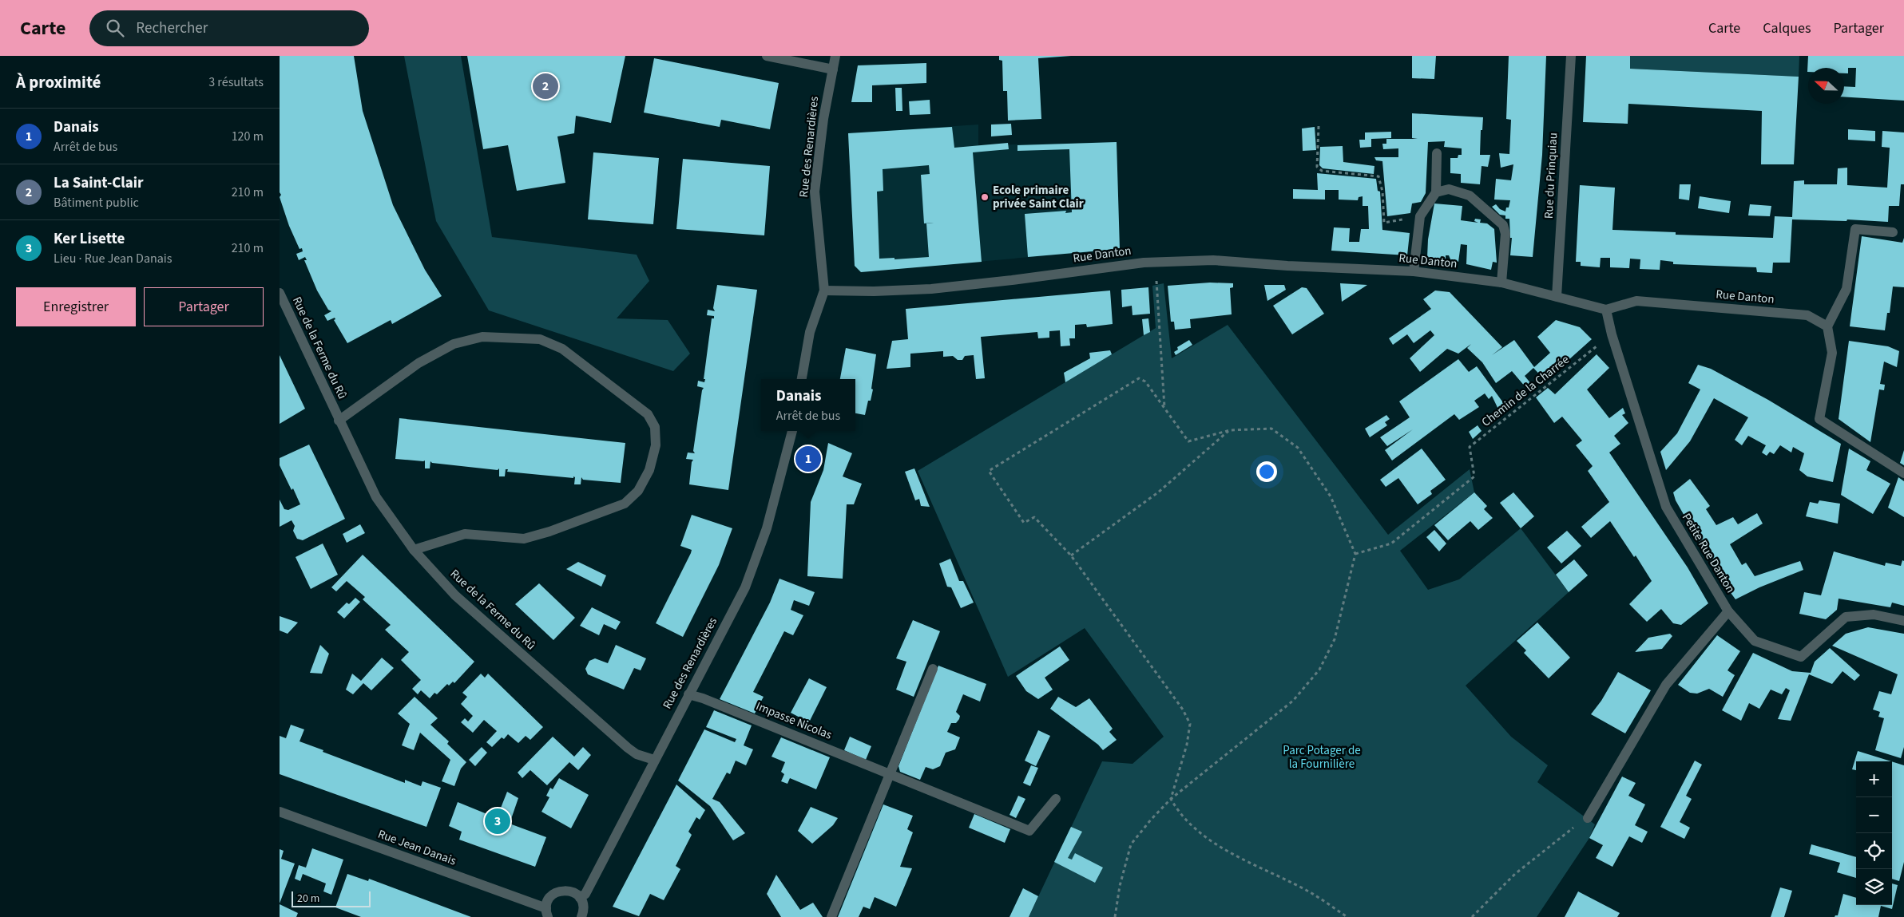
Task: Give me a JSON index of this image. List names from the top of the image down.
{
  "streets": {
    "street": [
      "Rue des Renardières",
      "Rue du Prinquiau",
      "Rue Danton",
      "Rue de la Ferme du Rû",
      "Petite Rue Danton",
      "Impasse Nicolas",
      "Rue Jean Danais"
    ],
    "path": ["Chemin de la Charrée"]
  },
  "crossings": [
    ["Rue des Renardières", "Rue Danton"],
    ["Rue des Renardières", "Rue de la Ferme du Rû"],
    ["Rue des Renardières", "Impasse Nicolas"],
    ["Rue du Prinquiau", "Rue Danton"],
    ["Rue Danton", "Petite Rue Danton"],
    ["Chemin de la Charrée", "Petite Rue Danton"]
  ],
  "parks": ["Parc Potager de la Fournilière"],
  "places": ["Ecole primaire privée Saint Clair"],
  "scale_bar": "20 m",
  "north": "left",
  "page": {
    "header": "Carte",
    "search": "Rechercher",
    "nav": ["Carte", "Calques", "Partager"],
    "heading": ["À proximité", "3 résultats"],
    "pins": ["2", "1", "3"],
    "list": [
      {
        "mark": "1",
        "name": "Danais",
        "note": "Arrêt de bus",
        "value": "120 m"
      },
      {
        "mark": "2",
        "name": "La Saint-Clair",
        "note": "Bâtiment public",
        "value": "210 m"
      },
      {
        "mark": "3",
        "name": "Ker Lisette",
        "note": "Lieu · Rue Jean Danais",
        "value": "210 m"
      }
    ],
    "buttons": ["Enregistrer", "Partager"],
    "popup": ["Danais", "Arrêt de bus"],
    "map_buttons": ["+", "−"],
    "scale": "20 m"
  }
}
